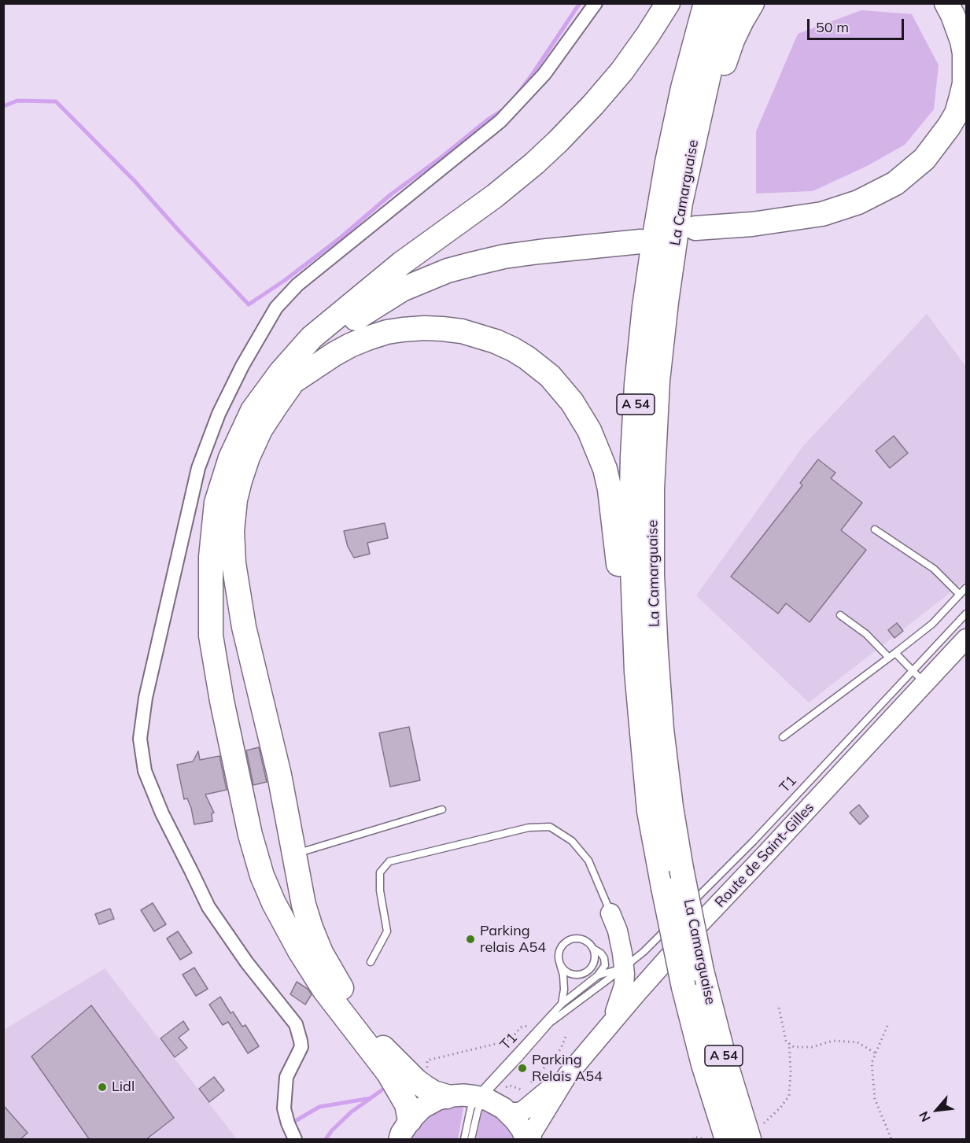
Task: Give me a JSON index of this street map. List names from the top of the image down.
{
  "streets": {
    "highway": ["La Camarguaise", "A 54"],
    "main road": ["Route de Saint-Gilles"],
    "lane": ["T1"]
  },
  "crossings": [
    ["T1", "Route de Saint-Gilles"]
  ],
  "places": ["Parking relais A54", "Parking Relais A54", "Lidl"],
  "scale_bar": "50 m",
  "north": "bottom left"
}
